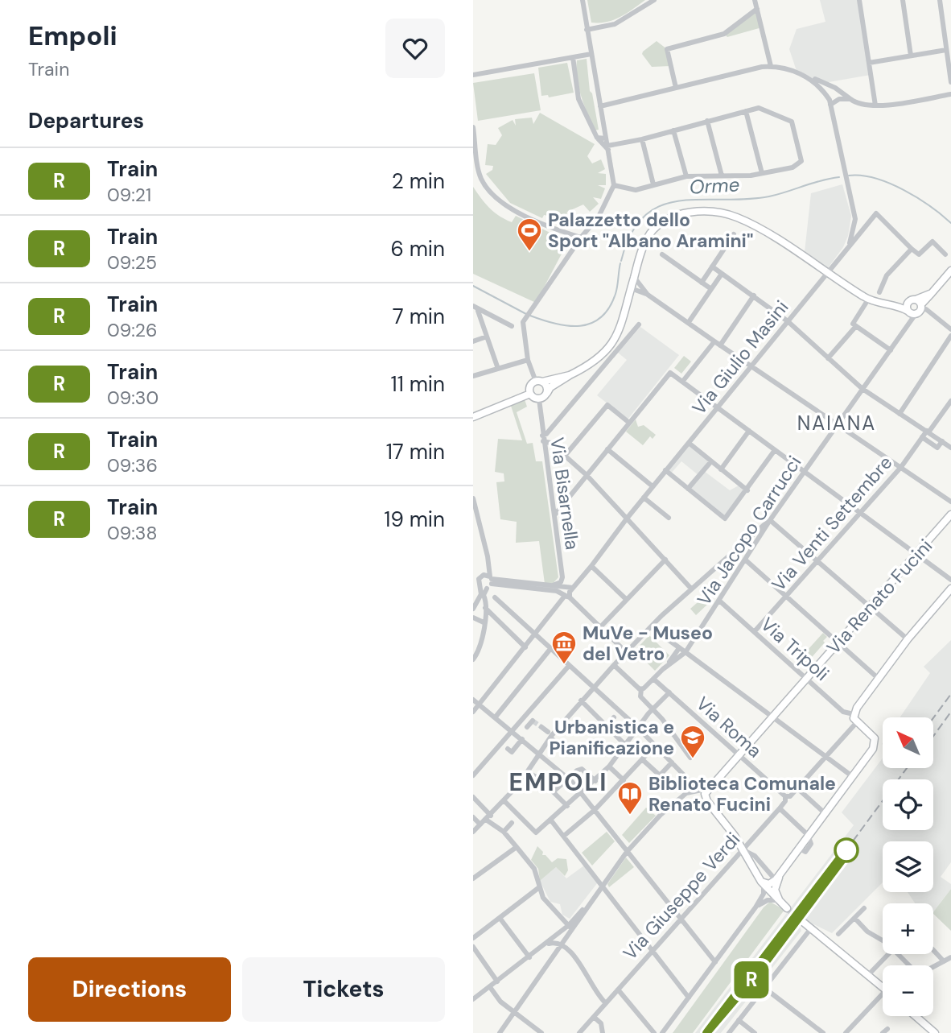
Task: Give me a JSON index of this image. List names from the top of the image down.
{
  "streets": {
    "main road": ["Via Renato Fucini"],
    "street": [
      "Via Giulio Masini",
      "Via Bisarnella",
      "Via Venti Settembre",
      "Via Jacopo Carrucci",
      "Via Tripoli",
      "Via Roma",
      "Via Giuseppe Verdi"
    ]
  },
  "crossings": [
    ["Via Venti Settembre", "Via Tripoli"],
    ["Via Jacopo Carrucci", "Via Tripoli"],
    ["Via Renato Fucini", "Via Tripoli"],
    ["Via Renato Fucini", "Via Roma"],
    ["Via Roma", "Via Giuseppe Verdi"]
  ],
  "districts": ["NAIANA", "EMPOLI"],
  "water": ["Orme"],
  "places": {
    "sports": ["Palazzetto dello Sport \"Albano Aramini\""],
    "museum": ["MuVe - Museo del Vetro"],
    "school or university": ["Urbanistica e Pianificazione"],
    "library": ["Biblioteca Comunale Renato Fucini"]
  },
  "north": "top left",
  "page": {
    "heading": [
      ["Empoli", "Train"],
      "Departures"
    ],
    "on_map": "R",
    "list": [
      {
        "mark": "R",
        "name": "Train",
        "note": "09:21",
        "value": "2 min"
      },
      {
        "mark": "R",
        "name": "Train",
        "note": "09:25",
        "value": "6 min"
      },
      {
        "mark": "R",
        "name": "Train",
        "note": "09:26",
        "value": "7 min"
      },
      {
        "mark": "R",
        "name": "Train",
        "note": "09:30",
        "value": "11 min"
      },
      {
        "mark": "R",
        "name": "Train",
        "note": "09:36",
        "value": "17 min"
      },
      {
        "mark": "R",
        "name": "Train",
        "note": "09:38",
        "value": "19 min"
      }
    ],
    "map_buttons": ["+", "−"],
    "buttons": ["Directions", "Tickets"]
  }
}
